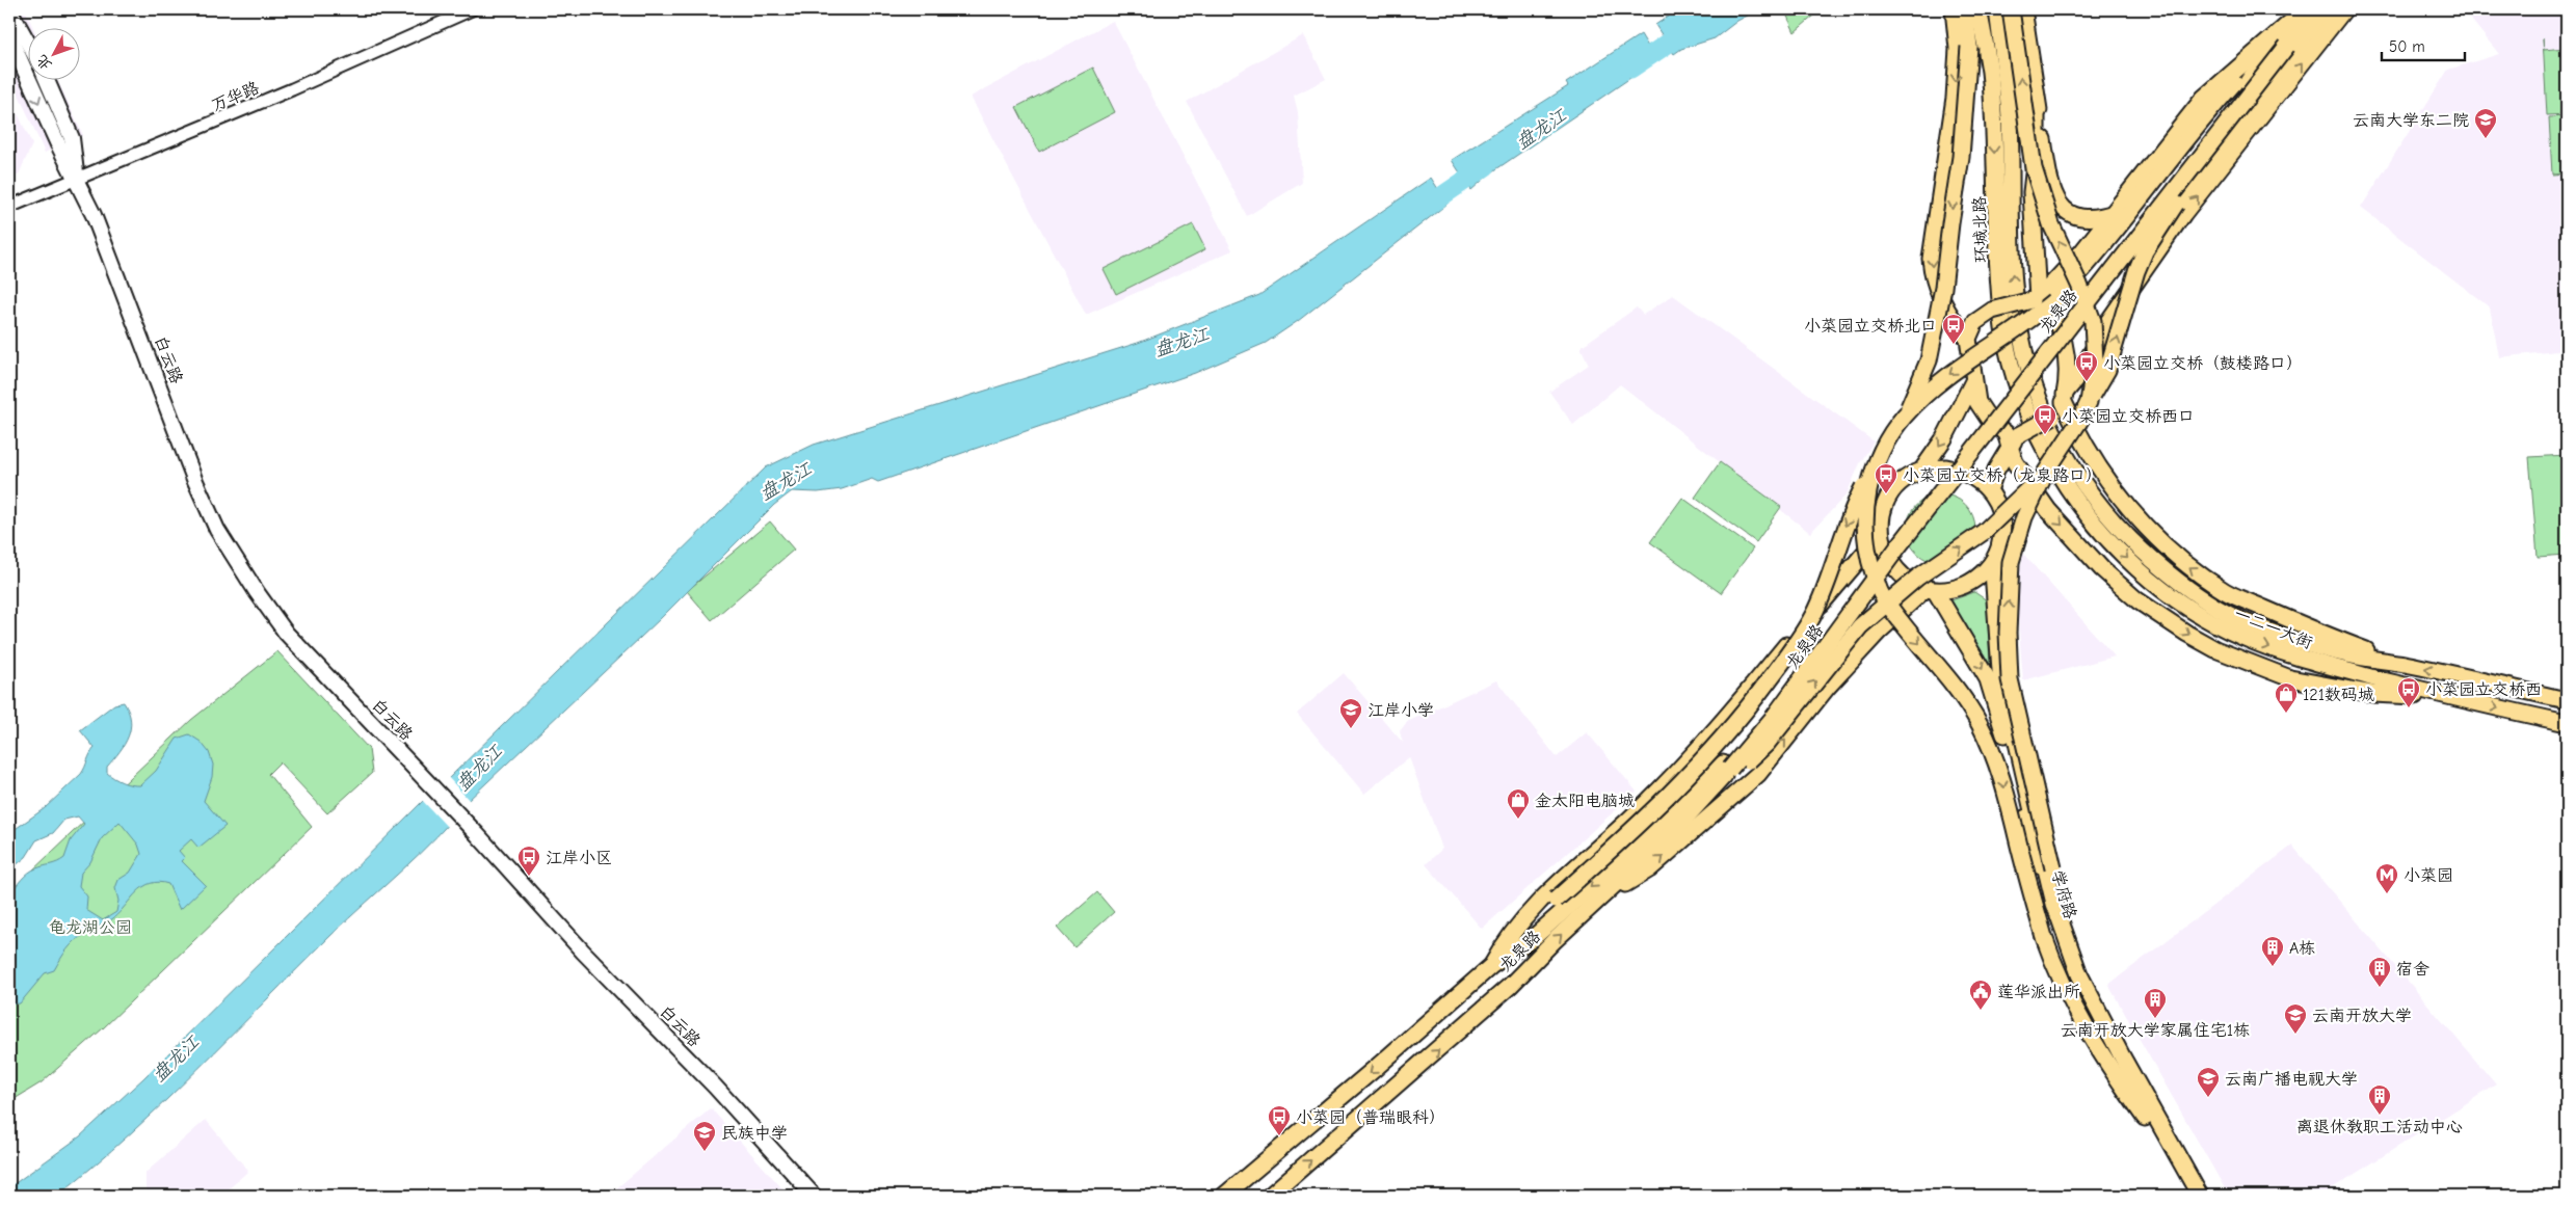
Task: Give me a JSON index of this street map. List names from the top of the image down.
{
  "streets": {
    "main road": [
      "环城北路",
      "龙泉路",
      "白云路",
      "一二一大街",
      "学府路"
    ],
    "street": ["万华路"]
  },
  "crossings": [
    ["万华路", "白云路"],
    ["环城北路", "一二一大街"]
  ],
  "water": ["盘龙江"],
  "parks": ["龟龙湖公园"],
  "places": {
    "school or university": [
      "云南大学东二院",
      "江岸小学",
      "云南开放大学",
      "云南广播电视大学",
      "民族中学"
    ],
    "bus stop": [
      "小菜园立交桥北口",
      "小菜园立交桥（鼓楼路口）",
      "小菜园立交桥西口",
      "小菜园立交桥（龙泉路口）",
      "小菜园立交桥西",
      "江岸小区",
      "小菜园（普瑞眼科）"
    ],
    "shop": ["121数码城", "金太阳电脑城"],
    "metro station": ["小菜园"],
    "building": [
      "A栋",
      "宿舍",
      "云南开放大学家属住宅1栋",
      "离退休教职工活动中心"
    ],
    "public building": ["莲华派出所"]
  },
  "scale_bar": "50 m",
  "north": "bottom left"
}
